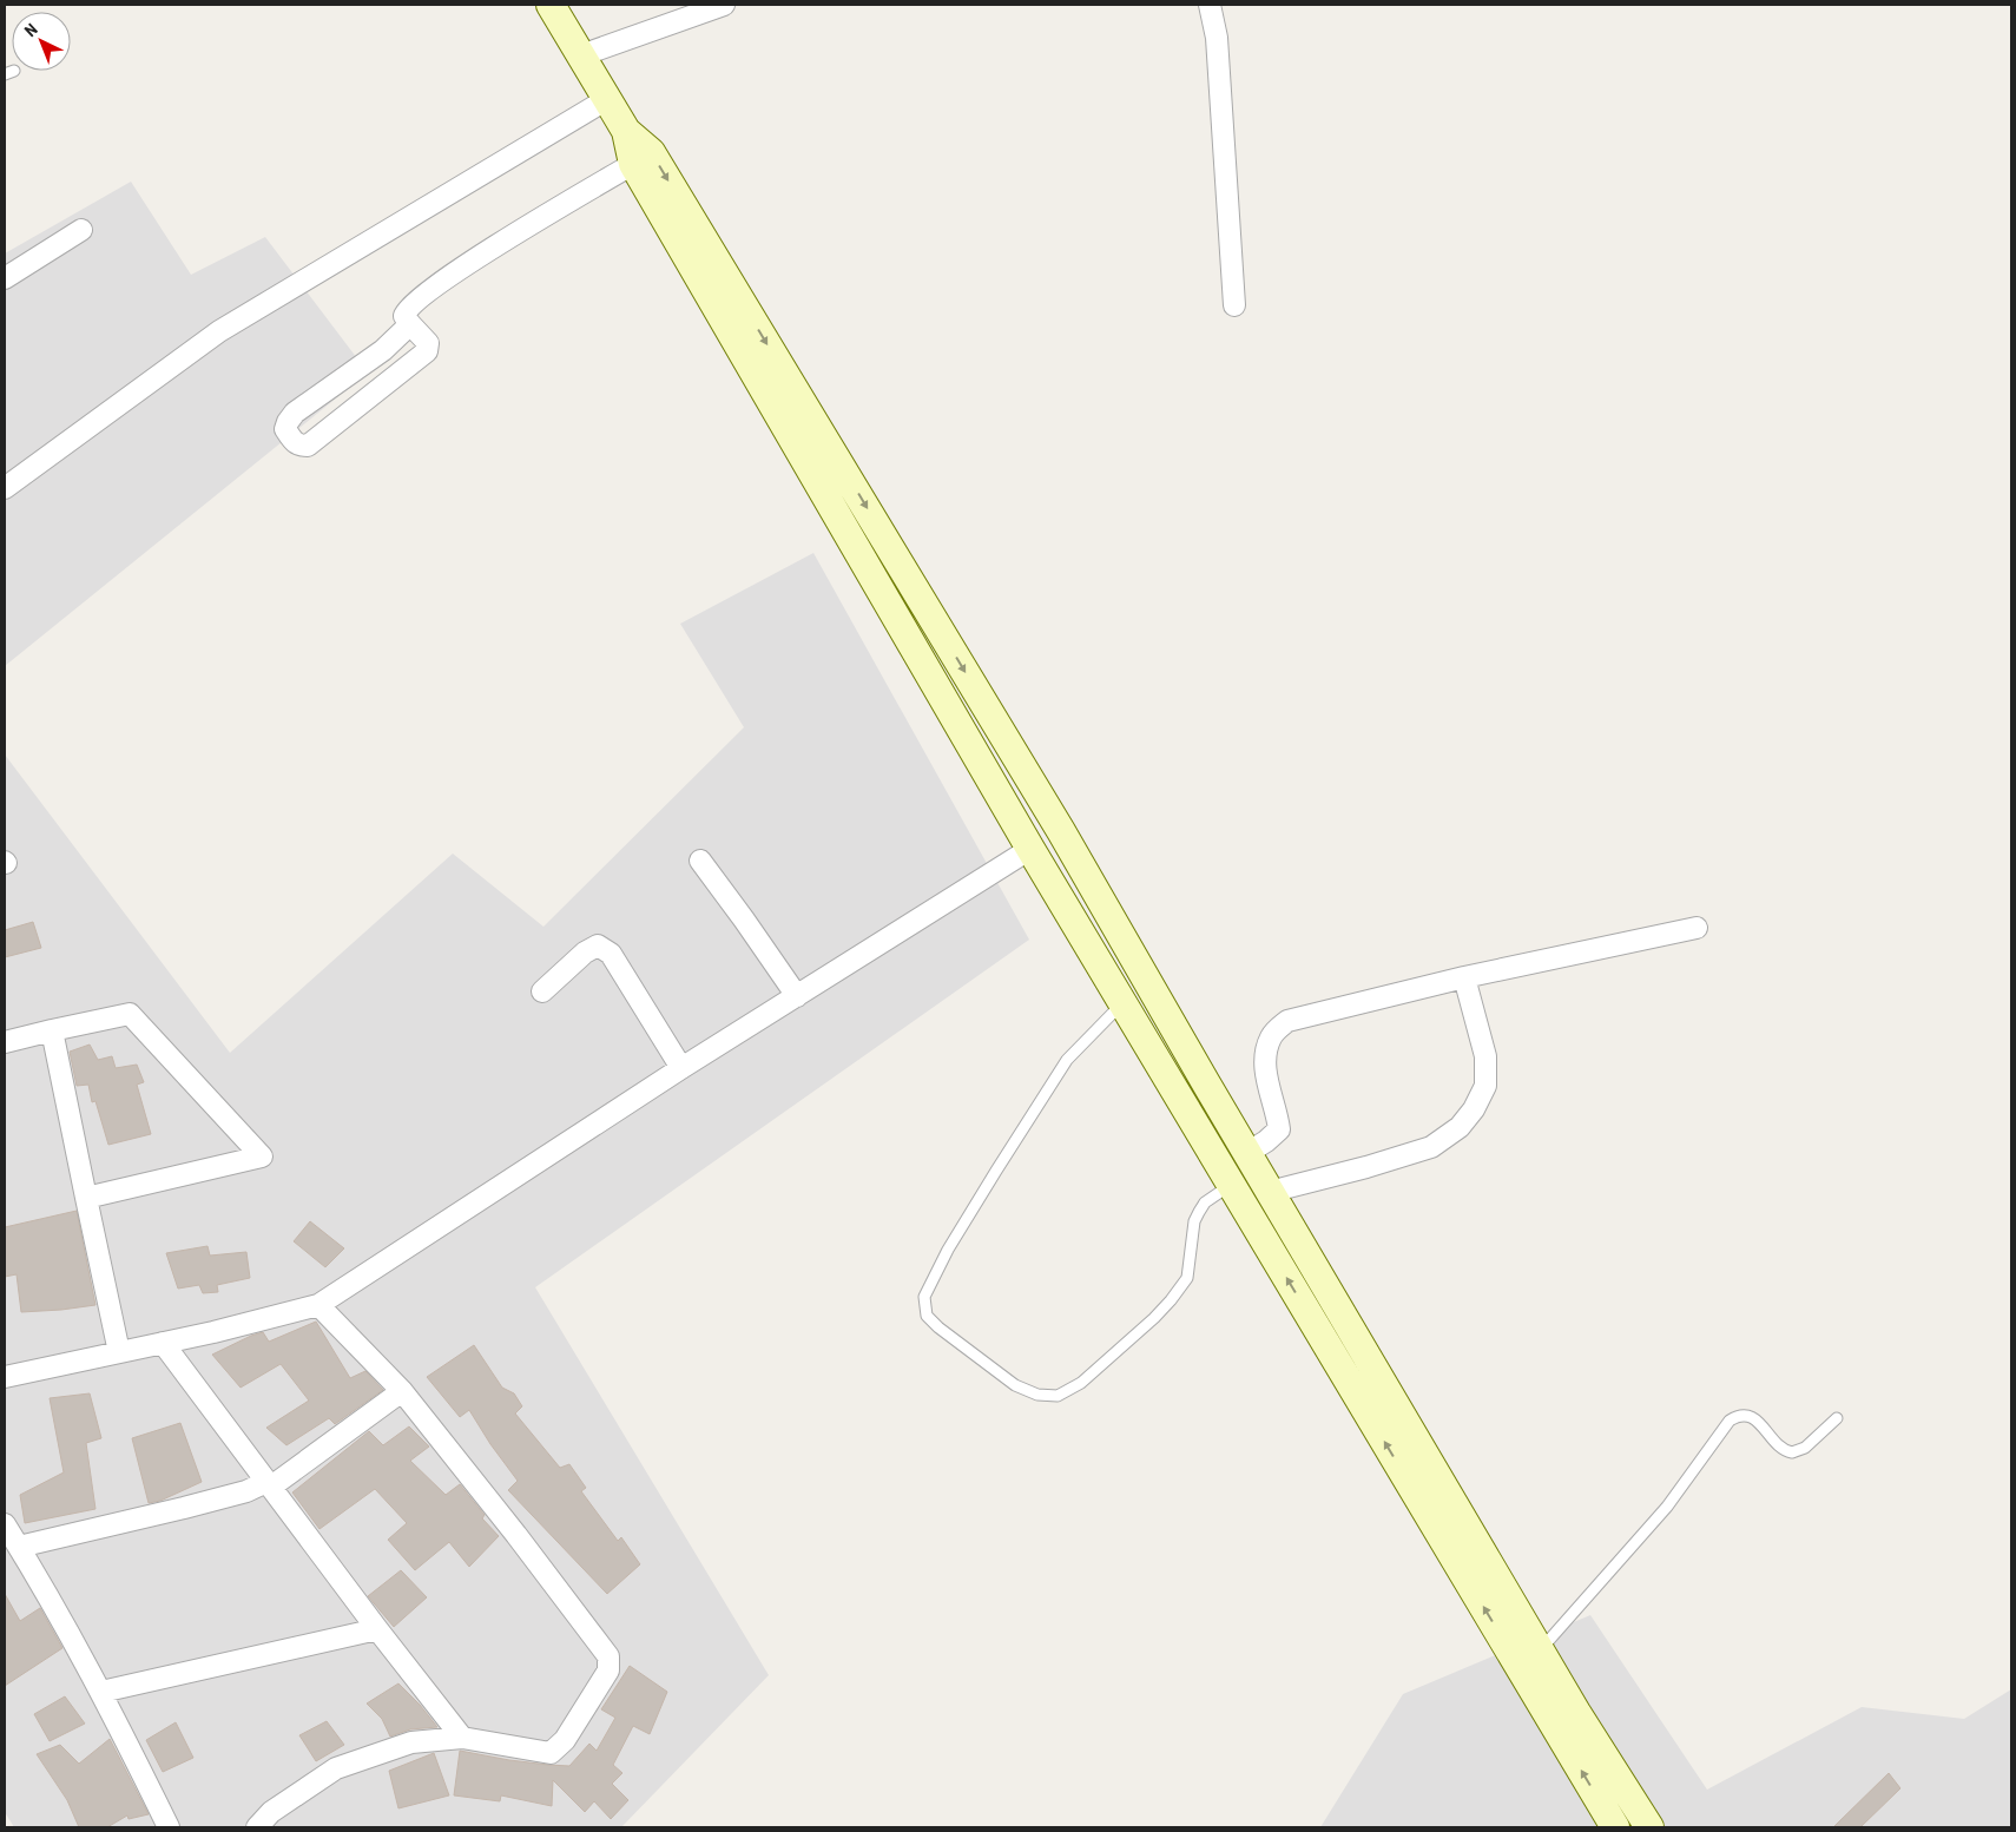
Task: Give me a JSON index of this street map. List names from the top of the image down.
{
  "north": "top left"
}
